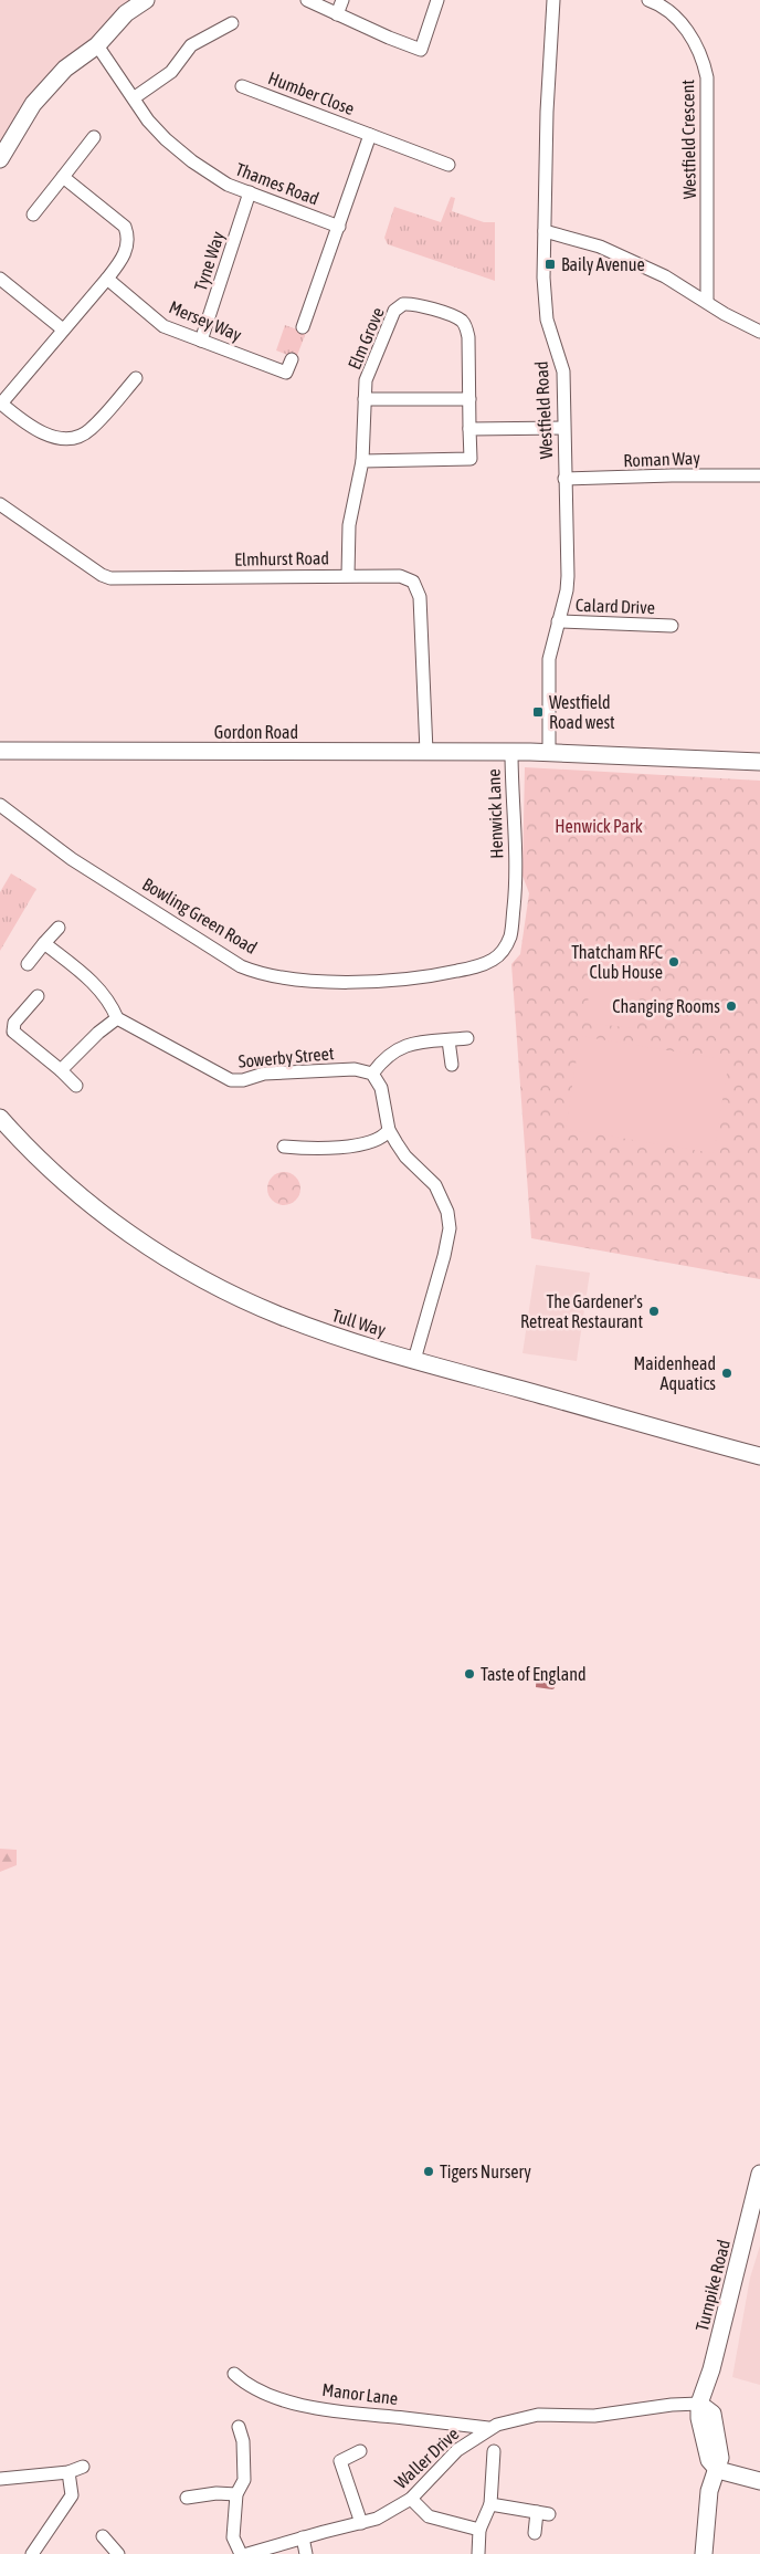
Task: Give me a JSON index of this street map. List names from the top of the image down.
{
  "streets": {
    "street": [
      "Humber Close",
      "Westfield Crescent",
      "Thames Road",
      "Tyne Way",
      "Mersey Way",
      "Elm Grove",
      "Westfield Road",
      "Roman Way",
      "Elmhurst Road",
      "Calard Drive",
      "Gordon Road",
      "Henwick Lane",
      "Bowling Green Road",
      "Sowerby Street",
      "Tull Way",
      "Turnpike Road",
      "Manor Lane",
      "Waller Drive"
    ]
  },
  "crossings": [
    ["Humber Close", "Thames Road"],
    ["Thames Road", "Tyne Way"],
    ["Tyne Way", "Mersey Way"],
    ["Elm Grove", "Elmhurst Road"],
    ["Westfield Road", "Roman Way"],
    ["Westfield Road", "Calard Drive"],
    ["Westfield Road", "Henwick Lane"],
    ["Elmhurst Road", "Gordon Road"],
    ["Gordon Road", "Henwick Lane"],
    ["Henwick Lane", "Bowling Green Road"],
    ["Turnpike Road", "Waller Drive"],
    ["Manor Lane", "Waller Drive"]
  ],
  "parks": ["Henwick Park"],
  "places": {
    "transit": ["Baily Avenue", "Westfield Road west"],
    "other": [
      "Thatcham RFC Club House",
      "Changing Rooms",
      "The Gardener's Retreat Restaurant",
      "Maidenhead Aquatics",
      "Taste of England",
      "Tigers Nursery"
    ]
  }
}
